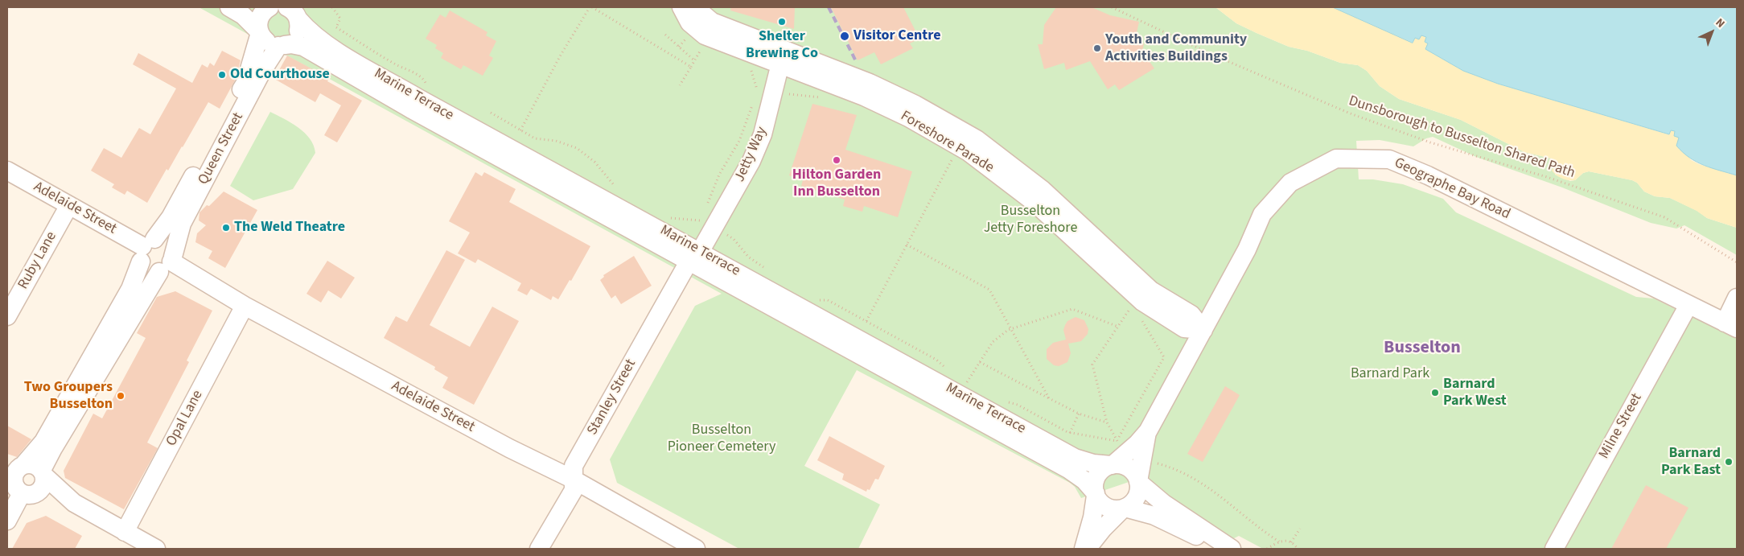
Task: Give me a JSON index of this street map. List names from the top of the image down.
{
  "streets": {
    "street": [
      "Marine Terrace",
      "Foreshore Parade",
      "Queen Street",
      "Jetty Way",
      "Geographe Bay Road",
      "Adelaide Street",
      "Ruby Lane",
      "Stanley Street",
      "Opal Lane",
      "Milne Street"
    ],
    "path": ["Dunsborough to Busselton Shared Path"]
  },
  "crossings": [
    ["Marine Terrace", "Queen Street"],
    ["Marine Terrace", "Jetty Way"],
    ["Marine Terrace", "Geographe Bay Road"],
    ["Marine Terrace", "Stanley Street"],
    ["Foreshore Parade", "Jetty Way"],
    ["Foreshore Parade", "Geographe Bay Road"],
    ["Queen Street", "Adelaide Street"],
    ["Jetty Way", "Stanley Street"],
    ["Geographe Bay Road", "Milne Street"],
    ["Adelaide Street", "Ruby Lane"],
    ["Adelaide Street", "Stanley Street"],
    ["Adelaide Street", "Opal Lane"]
  ],
  "districts": ["Busselton"],
  "parks": ["Busselton Jetty Foreshore", "Barnard Park", "Busselton Pioneer Cemetery"],
  "places": [
    "Shelter Brewing Co",
    "Visitor Centre",
    "Youth and Community Activities Buildings",
    "Old Courthouse",
    "Hilton Garden Inn Busselton",
    "The Weld Theatre",
    "Barnard Park West",
    "Two Groupers Busselton",
    "Barnard Park East"
  ],
  "north": "top right"
}
